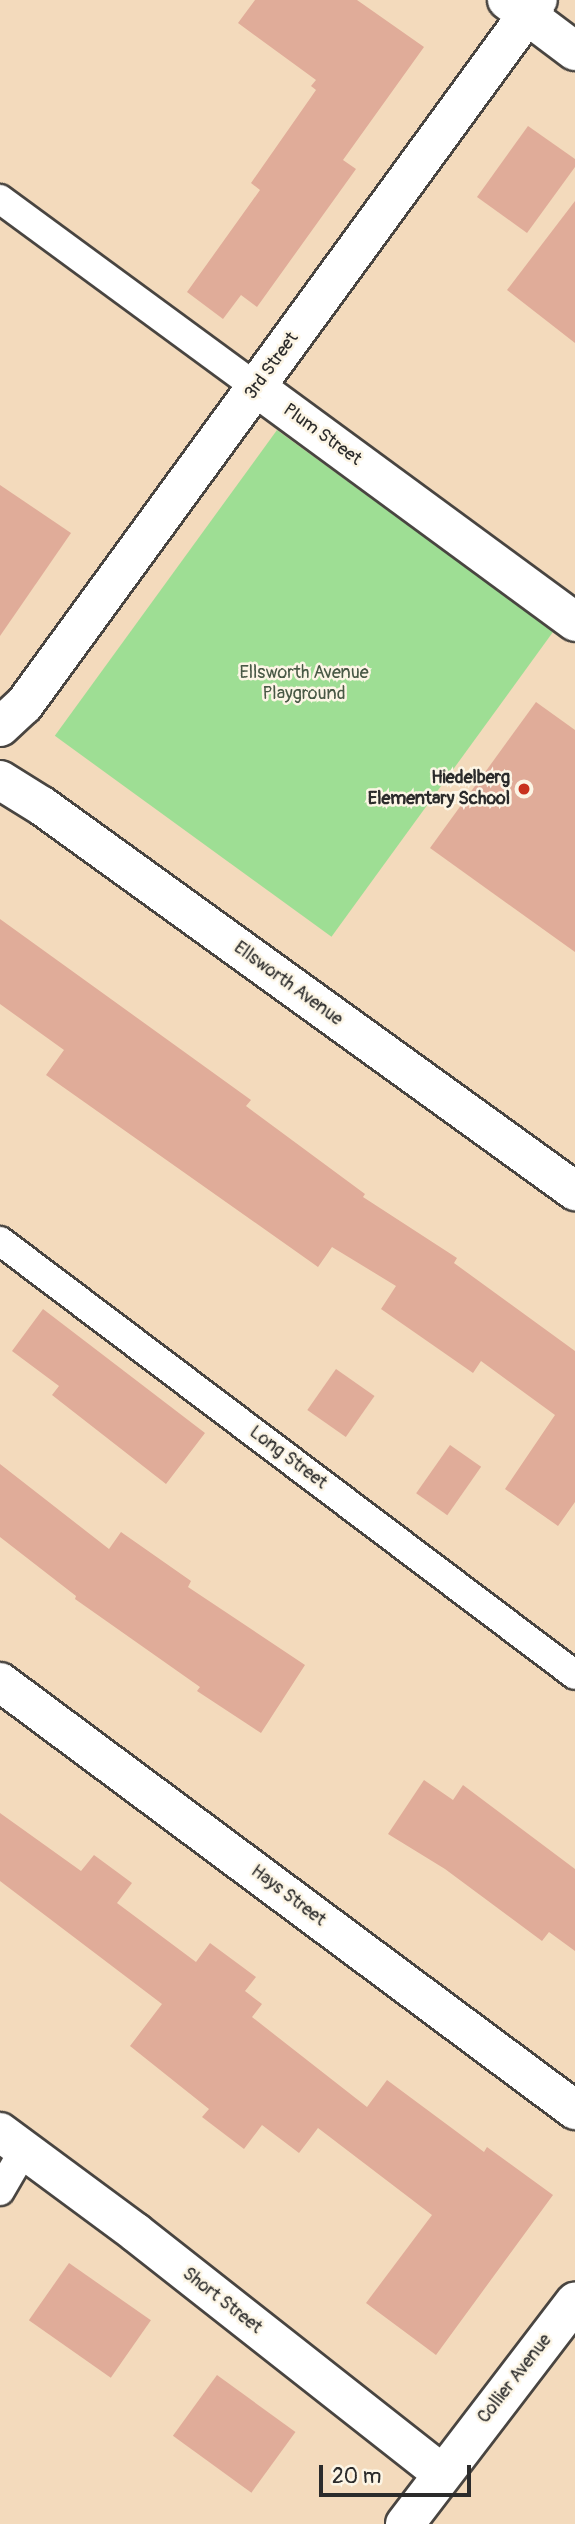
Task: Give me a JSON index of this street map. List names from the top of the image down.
{
  "streets": {
    "street": [
      "3rd Street",
      "Plum Street",
      "Ellsworth Avenue",
      "Hays Street",
      "Short Street",
      "Collier Avenue"
    ],
    "lane": ["Long Street"]
  },
  "crossings": [
    ["3rd Street", "Plum Street"],
    ["Short Street", "Collier Avenue"]
  ],
  "parks": ["Ellsworth Avenue Playground"],
  "places": ["Hiedelberg Elementary School"],
  "scale_bar": "20 m"
}
